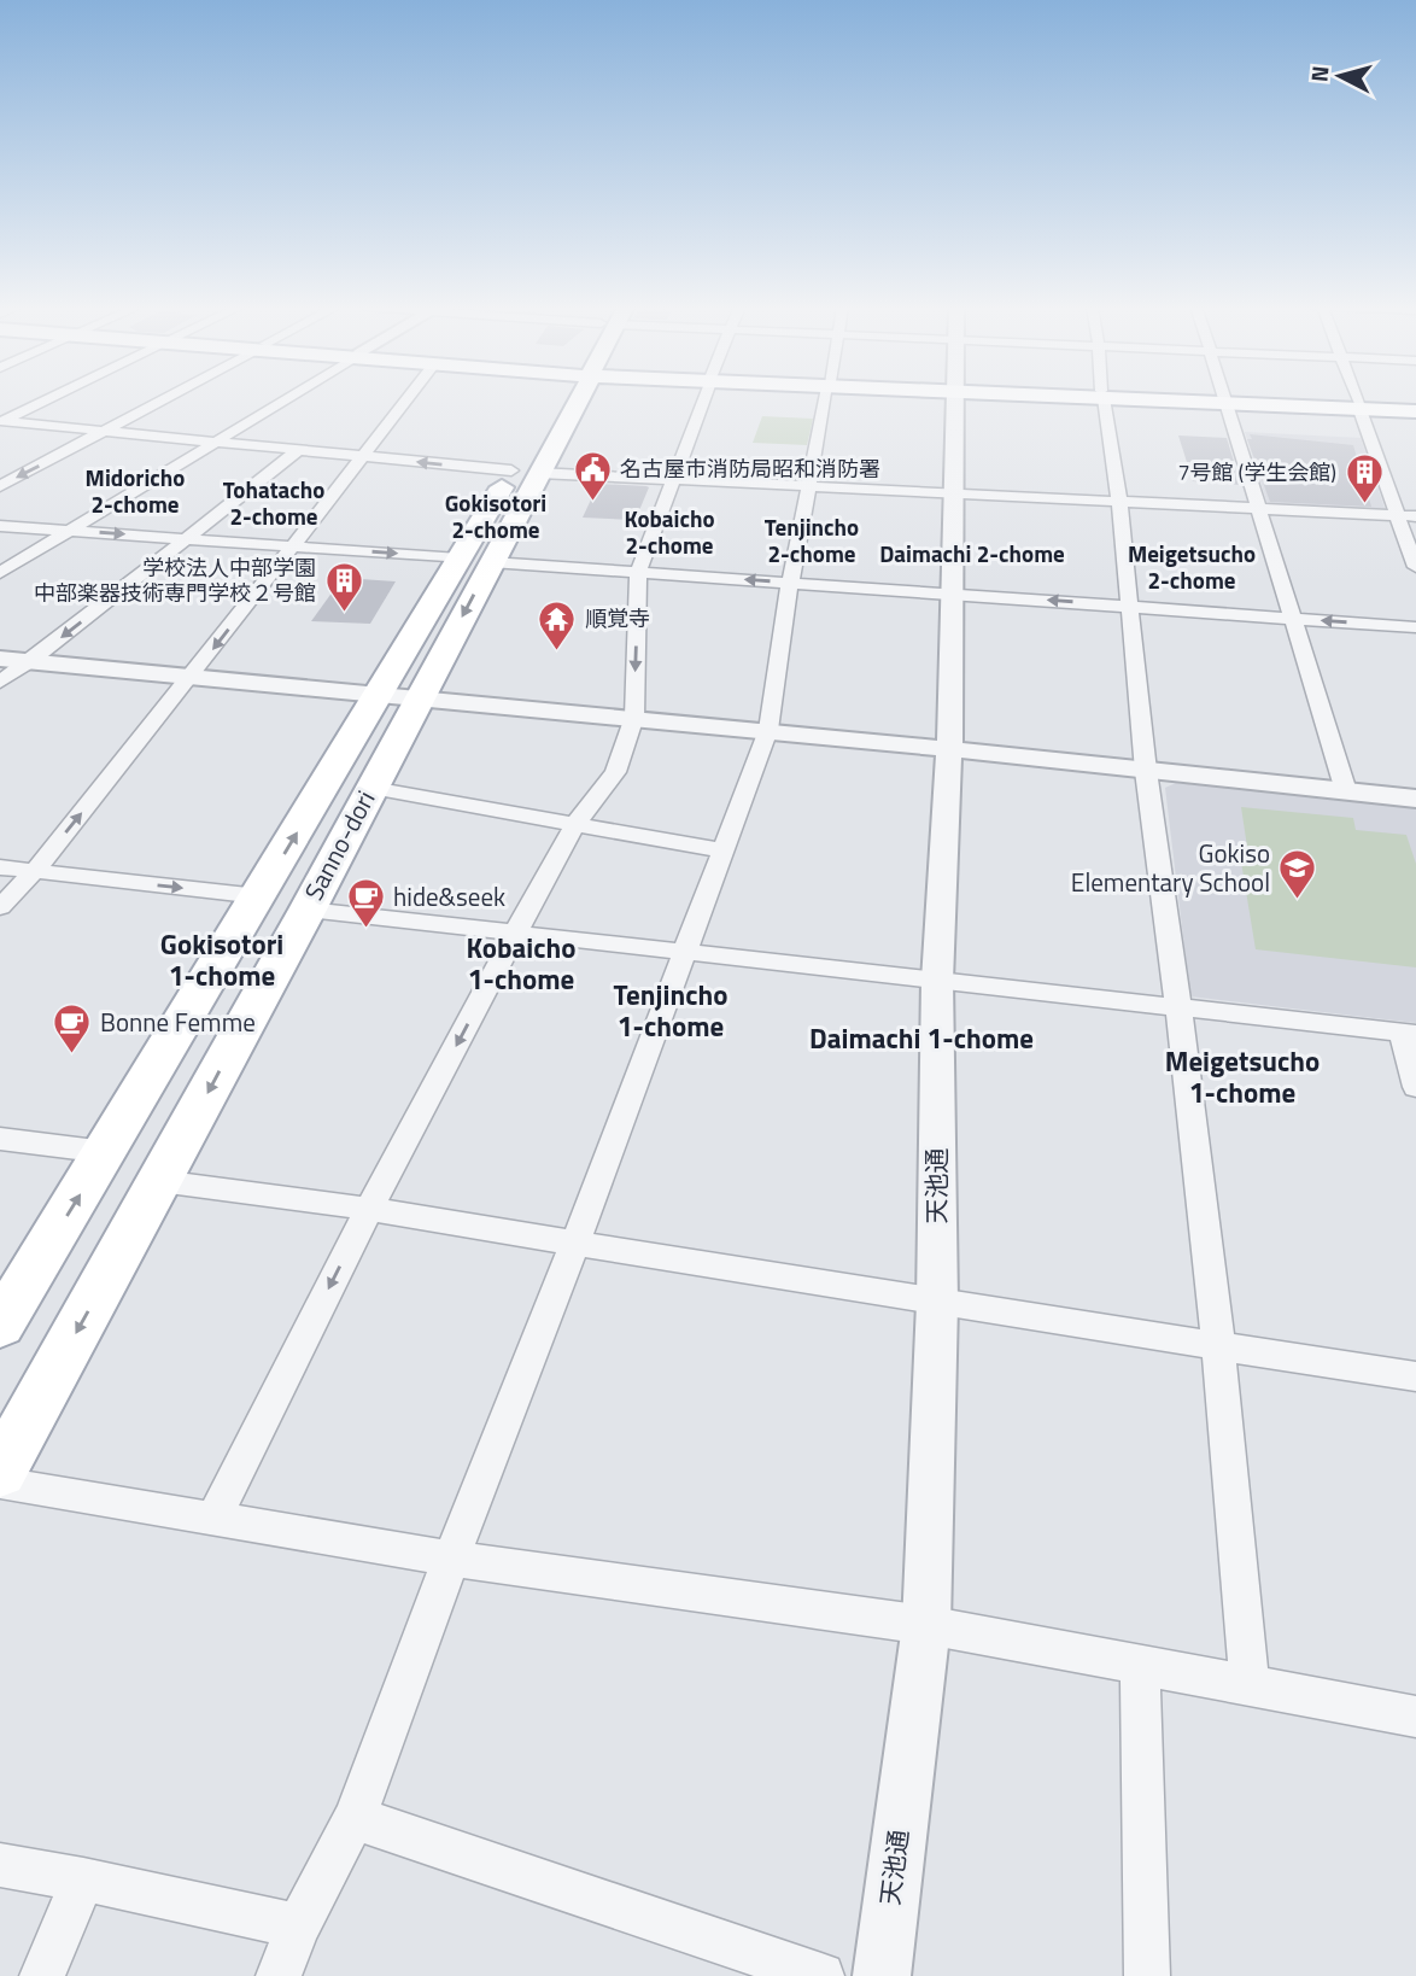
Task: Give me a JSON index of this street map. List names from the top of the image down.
{
  "streets": {
    "main road": ["Sanno-dori"],
    "street": ["天池通"]
  },
  "districts": [
    "Midoricho 2-chome",
    "Tohatacho 2-chome",
    "Gokisotori 2-chome",
    "Kobaicho 2-chome",
    "Tenjincho 2-chome",
    "Daimachi 2-chome",
    "Meigetsucho 2-chome",
    "Gokisotori 1-chome",
    "Kobaicho 1-chome",
    "Tenjincho 1-chome",
    "Daimachi 1-chome",
    "Meigetsucho 1-chome"
  ],
  "places": {
    "public building": ["名古屋市消防局昭和消防署"],
    "building": ["7号館 (学生会館)", "学校法人中部学園 中部楽器技術専門学校２号館"],
    "temple": ["順覚寺"],
    "school or university": ["Gokiso Elementary School"],
    "cafe": ["hide&seek", "Bonne Femme"]
  },
  "north": "left"
}
